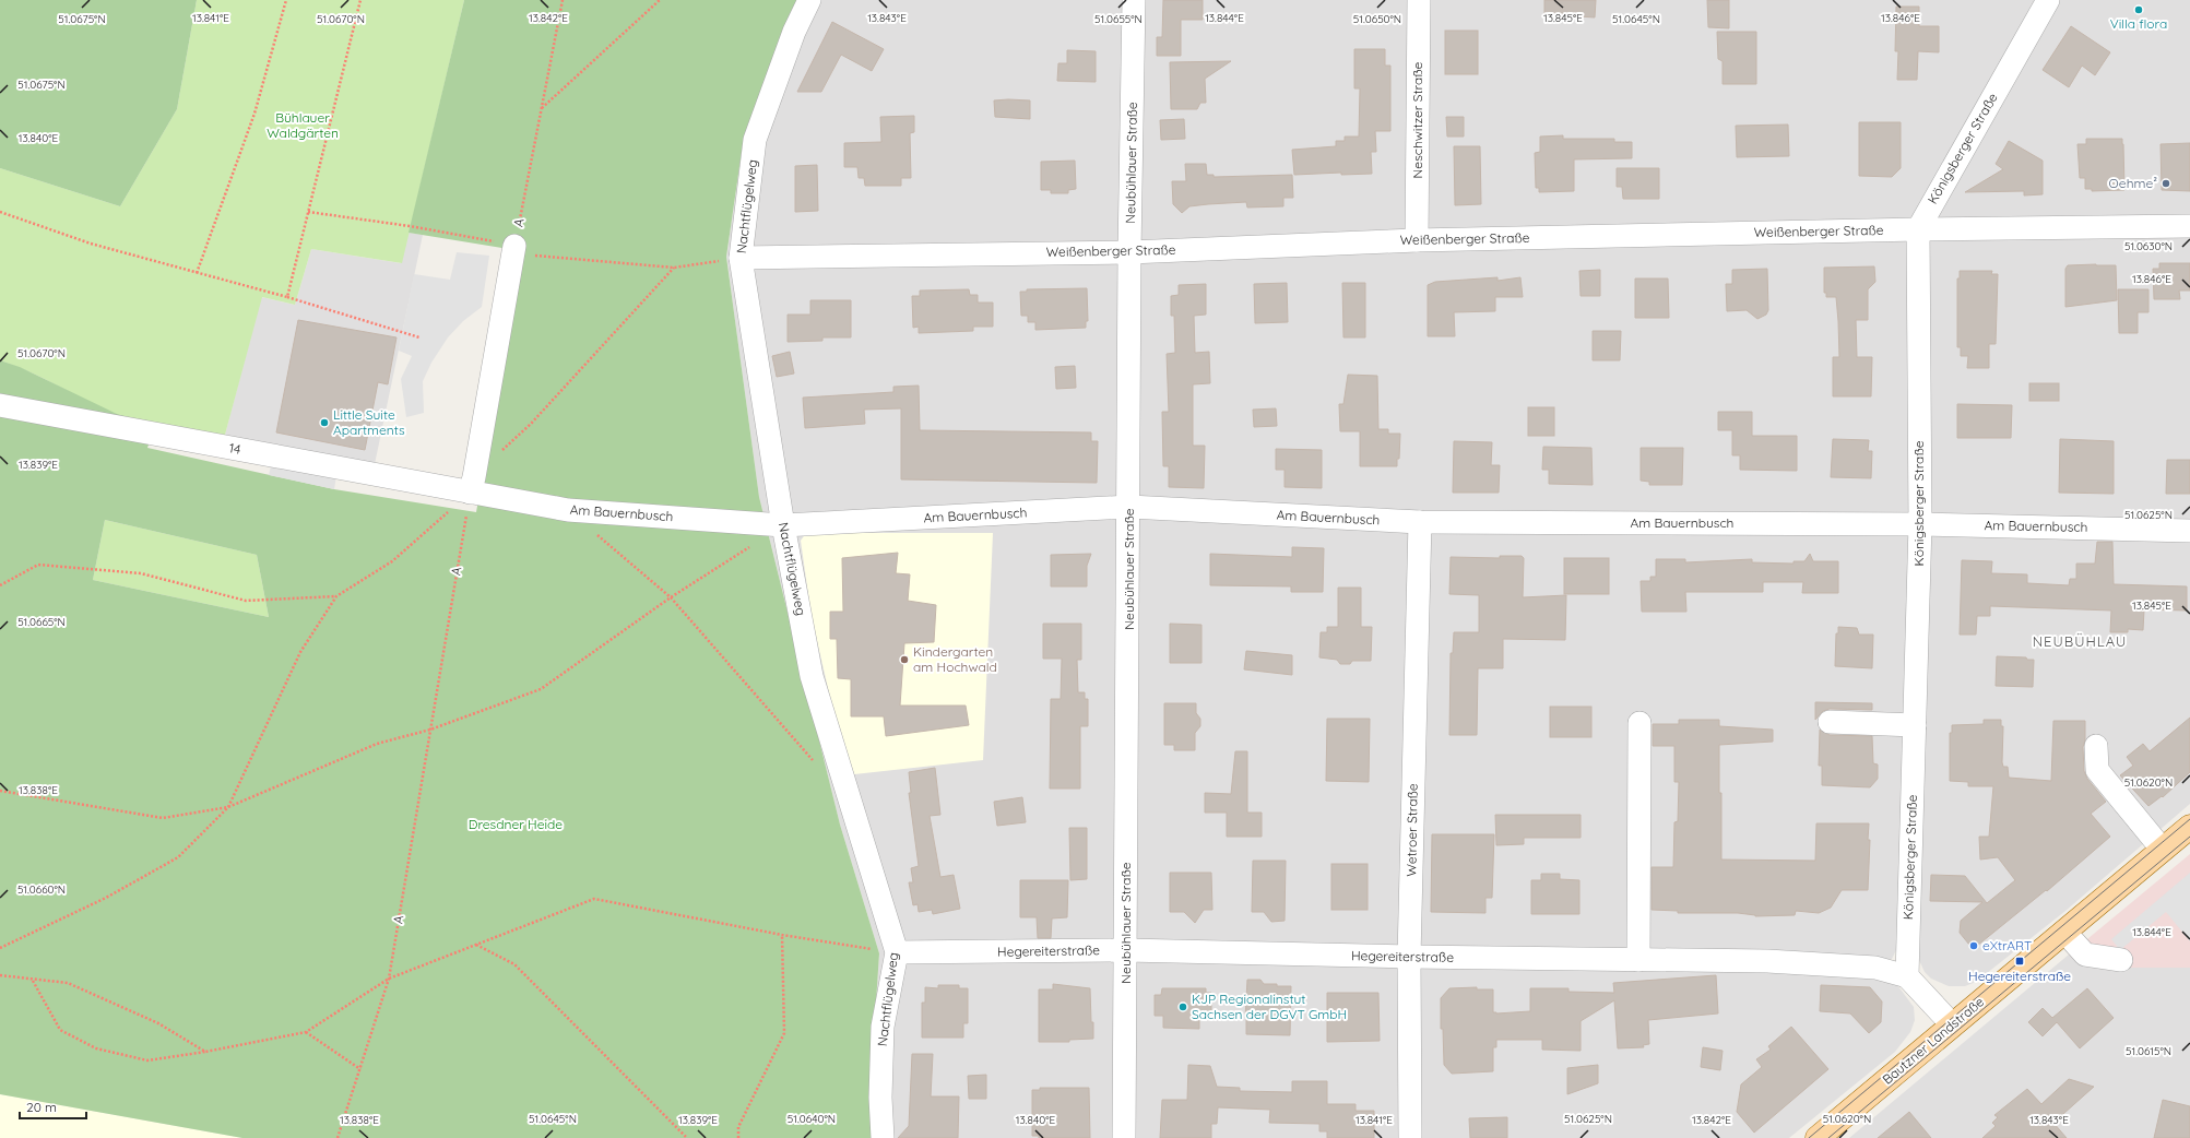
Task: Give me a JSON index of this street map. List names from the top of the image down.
{
  "streets": {
    "main road": ["Bautzner Landstraße"],
    "street": [
      "Neschwitzer Straße",
      "Königsberger Straße",
      "Neubühlauer Straße",
      "Nachtflügelweg",
      "Weißenberger Straße",
      "14",
      "Am Bauernbusch",
      "Wetroer Straße",
      "Hegereiterstraße"
    ],
    "path": ["A"]
  },
  "crossings": [
    ["Neschwitzer Straße", "Weißenberger Straße"],
    ["Königsberger Straße", "Weißenberger Straße"],
    ["Königsberger Straße", "Am Bauernbusch"],
    ["Königsberger Straße", "Hegereiterstraße"],
    ["Neubühlauer Straße", "Weißenberger Straße"],
    ["Neubühlauer Straße", "Am Bauernbusch"],
    ["Neubühlauer Straße", "Hegereiterstraße"],
    ["Nachtflügelweg", "Weißenberger Straße"],
    ["Nachtflügelweg", "Am Bauernbusch"],
    ["Nachtflügelweg", "Hegereiterstraße"],
    ["A", "14"],
    ["A", "Am Bauernbusch"],
    ["14", "Am Bauernbusch"],
    ["Am Bauernbusch", "Wetroer Straße"],
    ["Wetroer Straße", "Hegereiterstraße"]
  ],
  "districts": ["NEUBÜHLAU"],
  "parks": ["Bühlauer Waldgärten", "Dresdner Heide"],
  "places": {
    "other": [
      "Villa flora",
      "Oehme²",
      "Little Suite Apartments",
      "Kindergarten am Hochwald",
      "eXtrART",
      "KJP Regionalinstut Sachsen der DGVT GmbH"
    ],
    "transit": ["Hegereiterstraße"]
  },
  "scale_bar": "20 m",
  "coordinates": [
    "13.841°E",
    "13.842°E",
    "13.843°E",
    "13.844°E",
    "13.845°E",
    "13.846°E",
    "51.0675°N",
    "51.0670°N",
    "51.0655°N",
    "51.0650°N",
    "51.0645°N",
    "13.840°E",
    "51.0630°N",
    "13.839°E",
    "51.0625°N",
    "51.0665°N",
    "51.0620°N",
    "13.838°E",
    "51.0660°N",
    "51.0615°N",
    "51.0640°N"
  ]
}
